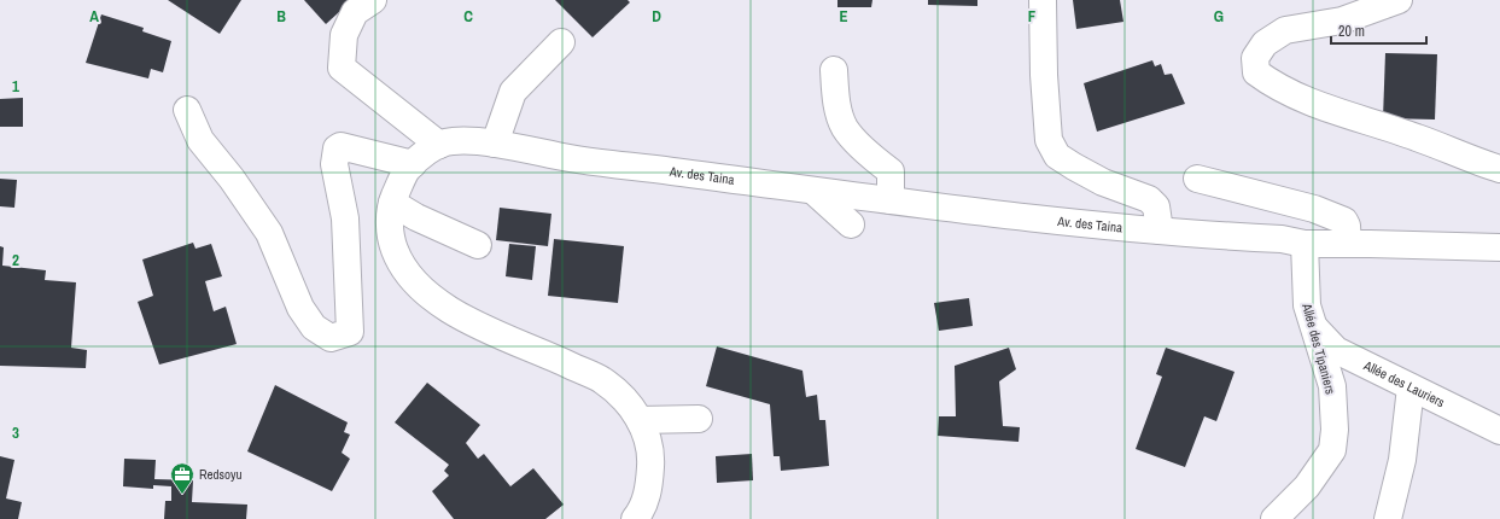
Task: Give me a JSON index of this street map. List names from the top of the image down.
{
  "streets": {
    "street": ["Av. des Taina", "Allée des Tipaniers", "Allée des Lauriers"]
  },
  "crossings": [
    ["Av. des Taina", "Allée des Tipaniers"],
    ["Allée des Tipaniers", "Allée des Lauriers"]
  ],
  "places": {
    "office": ["Redsoyu"]
  },
  "scale_bar": "20 m",
  "grid": {
    "columns": [
      "A",
      "B",
      "C",
      "D",
      "E",
      "F",
      "G"
    ],
    "rows": ["1", "2", "3"]
  }
}
